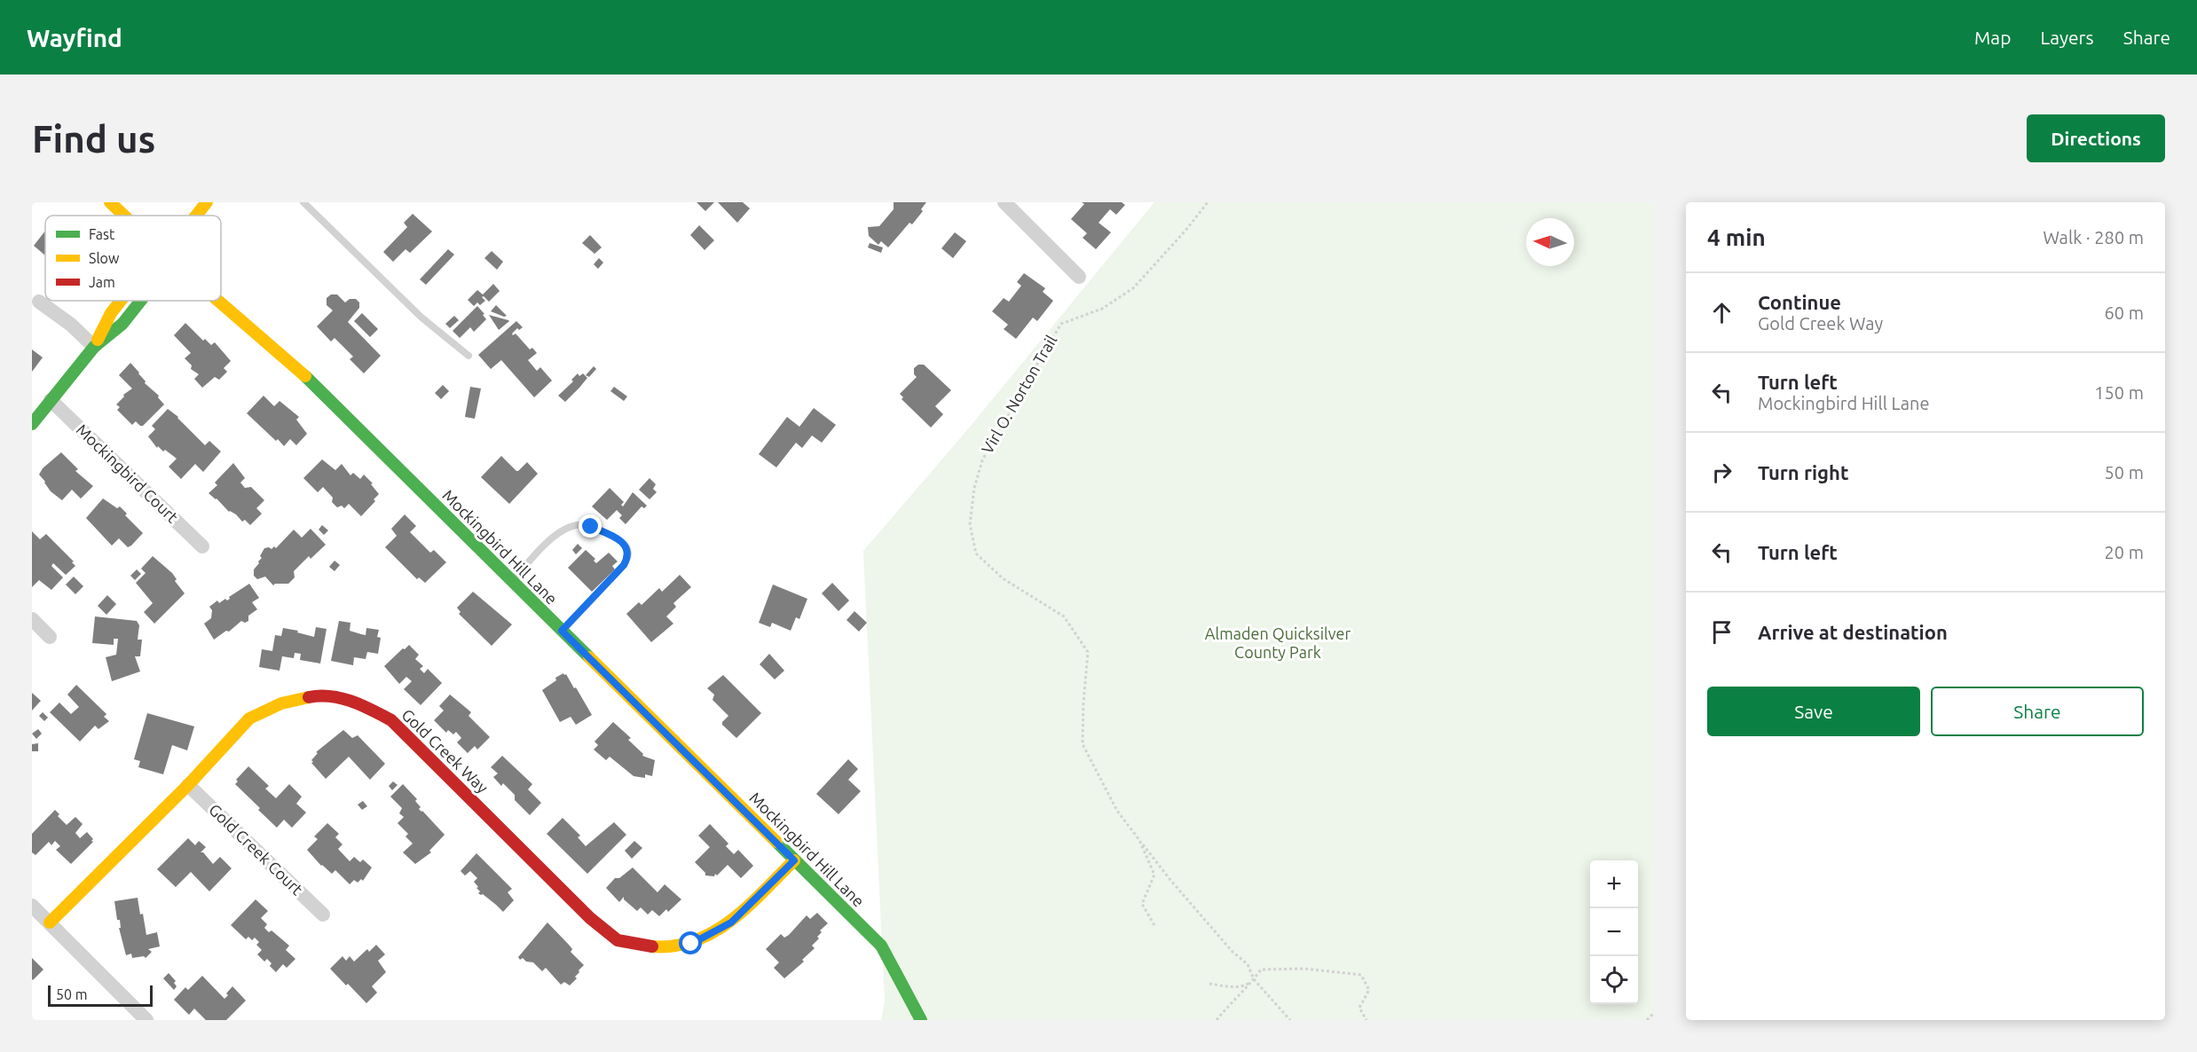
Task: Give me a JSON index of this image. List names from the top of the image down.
{
  "streets": {
    "street": [
      "Mockingbird Court",
      "Mockingbird Hill Lane",
      "Gold Creek Way",
      "Gold Creek Court"
    ],
    "path": ["Virl O. Norton Trail"]
  },
  "crossings": [
    ["Mockingbird Hill Lane", "Gold Creek Way"],
    ["Gold Creek Way", "Gold Creek Court"]
  ],
  "parks": ["Almaden Quicksilver County Park"],
  "legend": ["Fast", "Slow", "Jam"],
  "scale_bar": "50 m",
  "north": "left",
  "page": {
    "header": "Wayfind",
    "nav": ["Map", "Layers", "Share"],
    "buttons": [
      "Directions",
      ["Save", "Share"]
    ],
    "title": "Find us",
    "heading": ["4 min", "Walk · 280 m"],
    "list": [
      ["Continue", "Gold Creek Way", "60 m"],
      ["Turn left", "Mockingbird Hill Lane", "150 m"],
      ["Turn right", "50 m"],
      ["Turn left", "20 m"],
      "Arrive at destination"
    ],
    "map_buttons": ["+", "−"],
    "scale": "50 m"
  }
}
